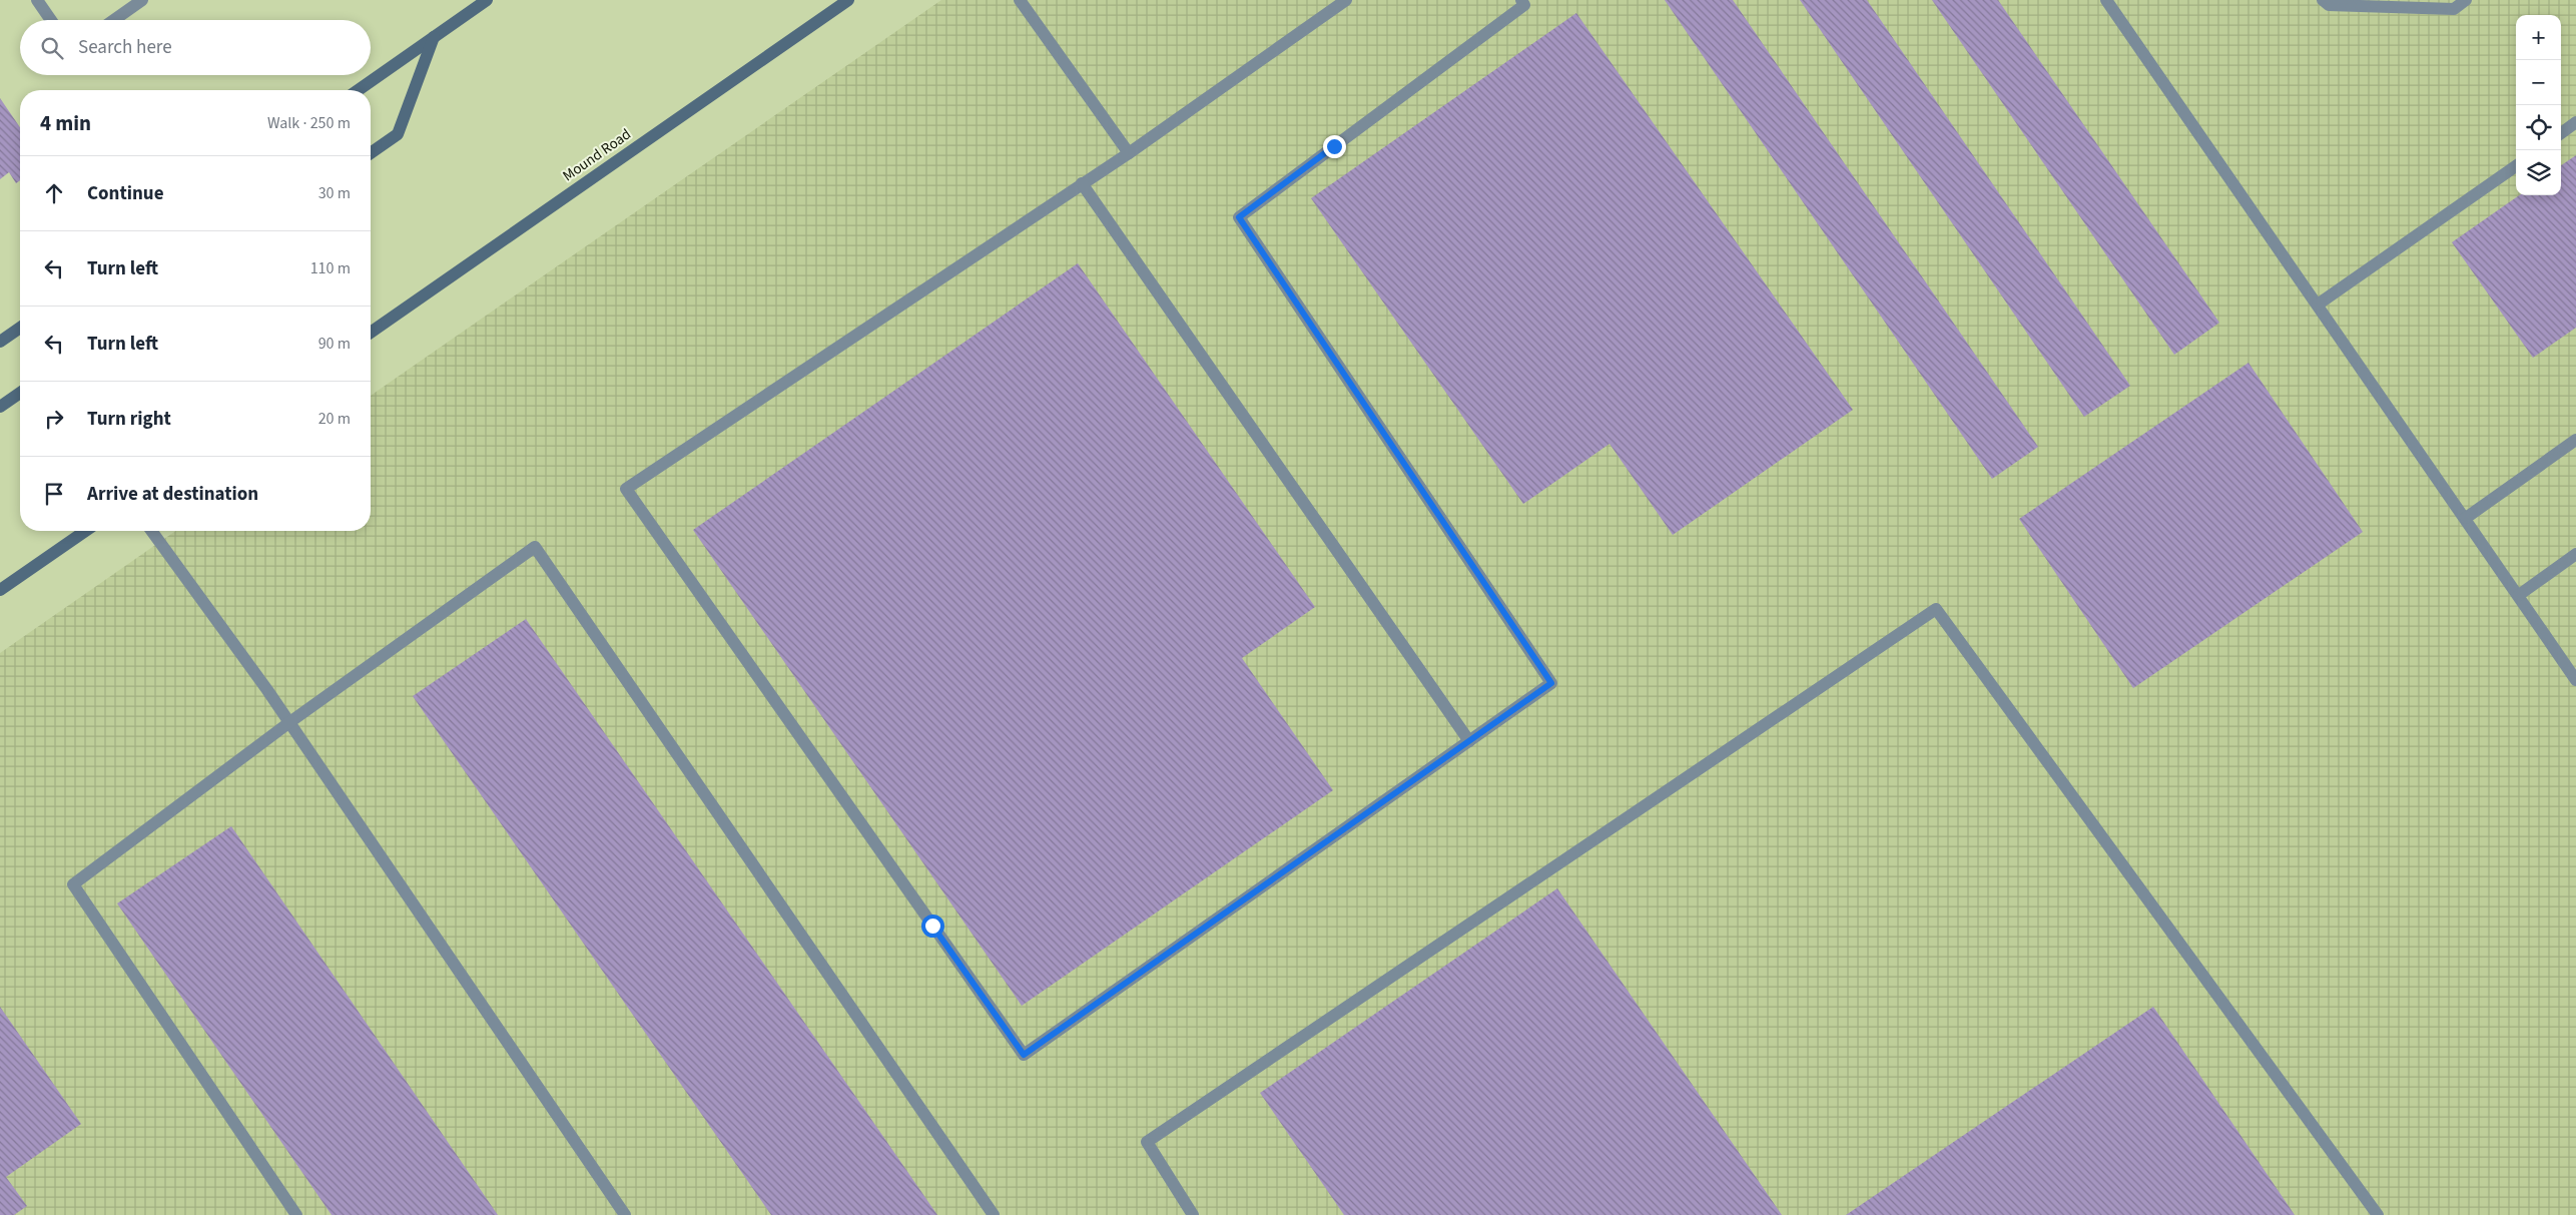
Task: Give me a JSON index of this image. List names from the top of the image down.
{
  "streets": {
    "main road": ["Mound Road"]
  },
  "page": {
    "map_buttons": ["+", "−"],
    "search": "Search here",
    "heading": ["4 min", "Walk · 250 m"],
    "list": [
      ["Continue", "30 m"],
      ["Turn left", "110 m"],
      ["Turn left", "90 m"],
      ["Turn right", "20 m"],
      "Arrive at destination"
    ]
  }
}
